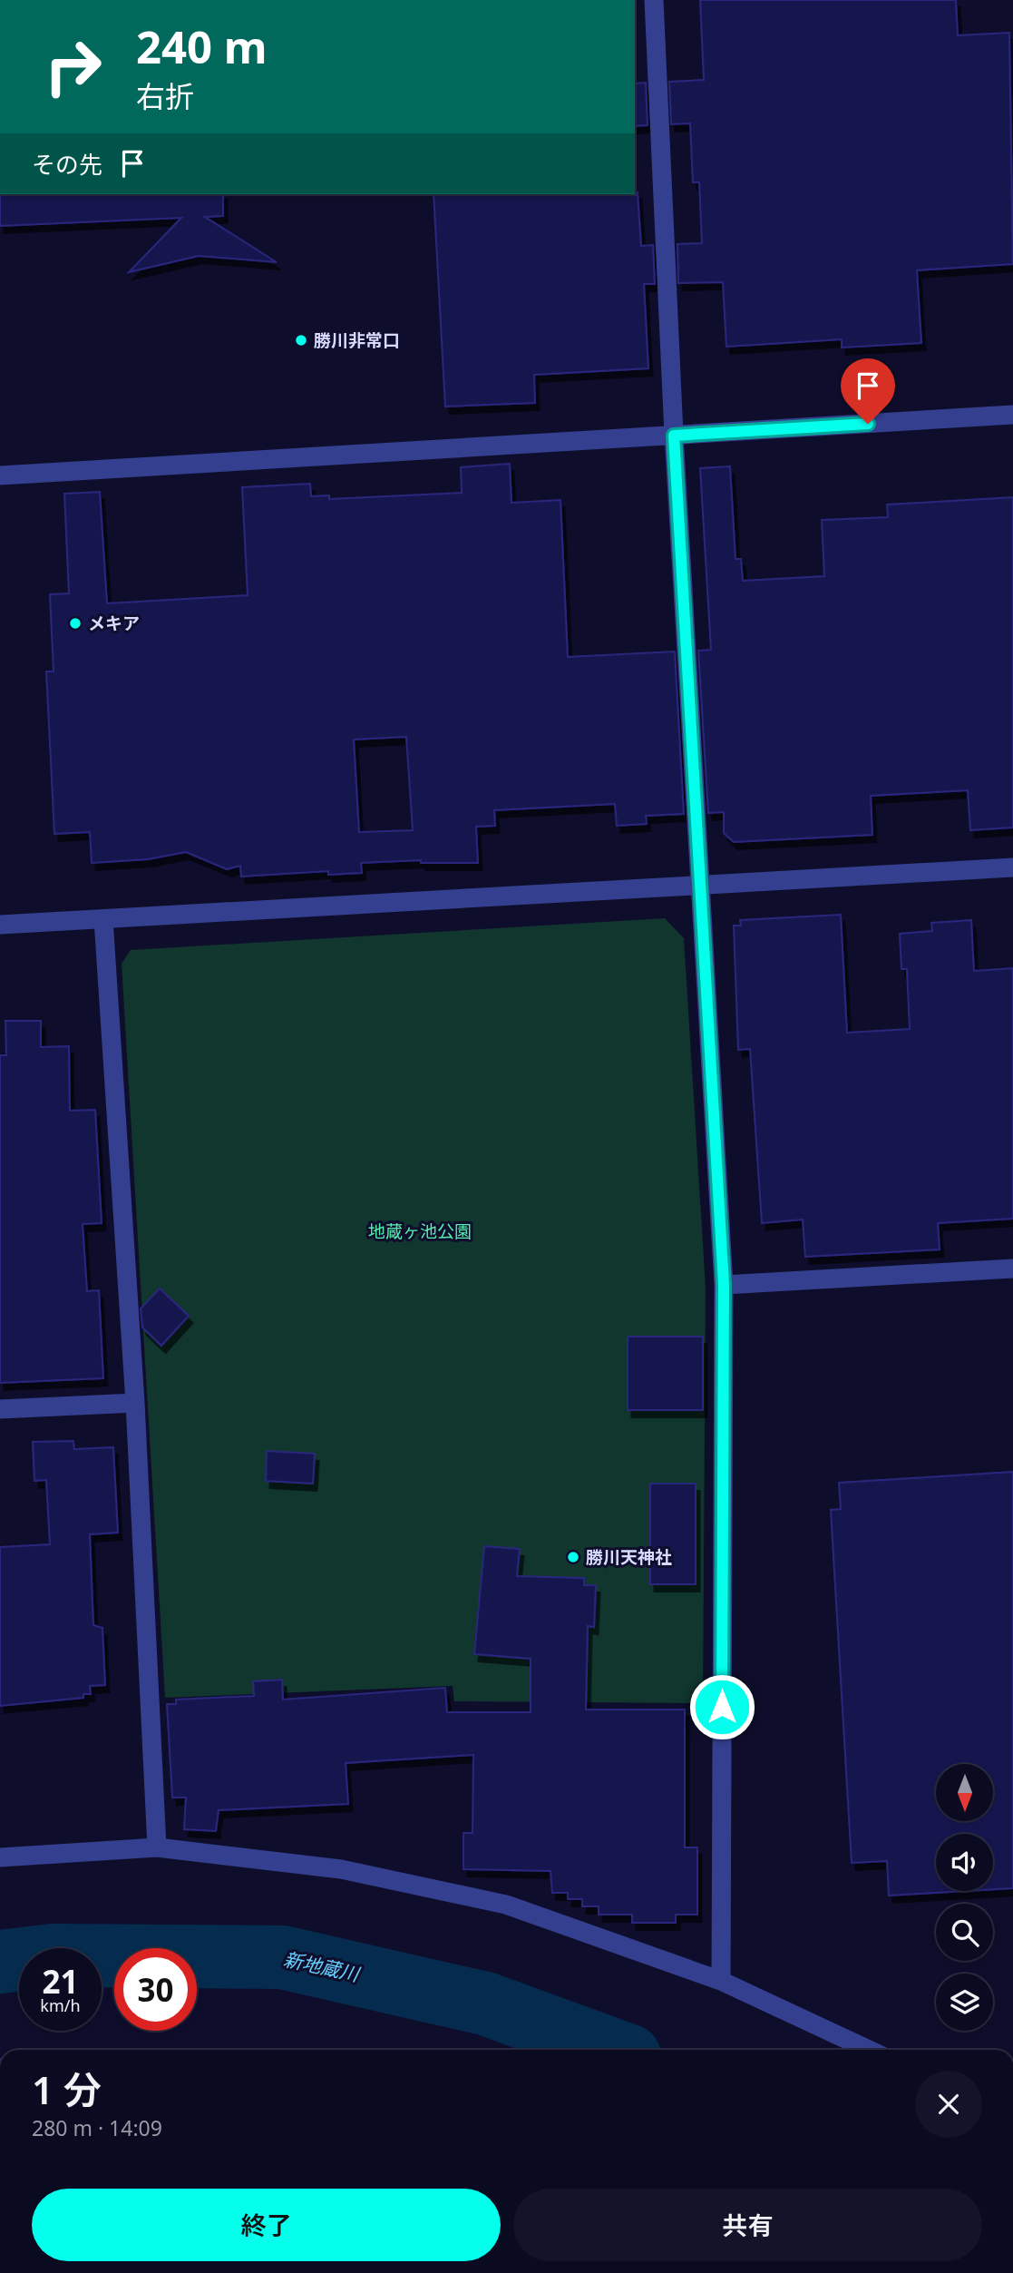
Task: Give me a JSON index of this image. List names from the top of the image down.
{
  "water": ["新地蔵川"],
  "parks": ["地蔵ヶ池公園"],
  "places": ["勝川非常口", "メキア", "勝川天神社"],
  "north": "bottom",
  "page": {
    "turn": ["240 m", "右折"],
    "then": "その先",
    "speed": "21 km/h",
    "limit": "30",
    "heading": ["1 分", "280 m · 14:09"],
    "buttons": ["終了", "共有"]
  }
}
